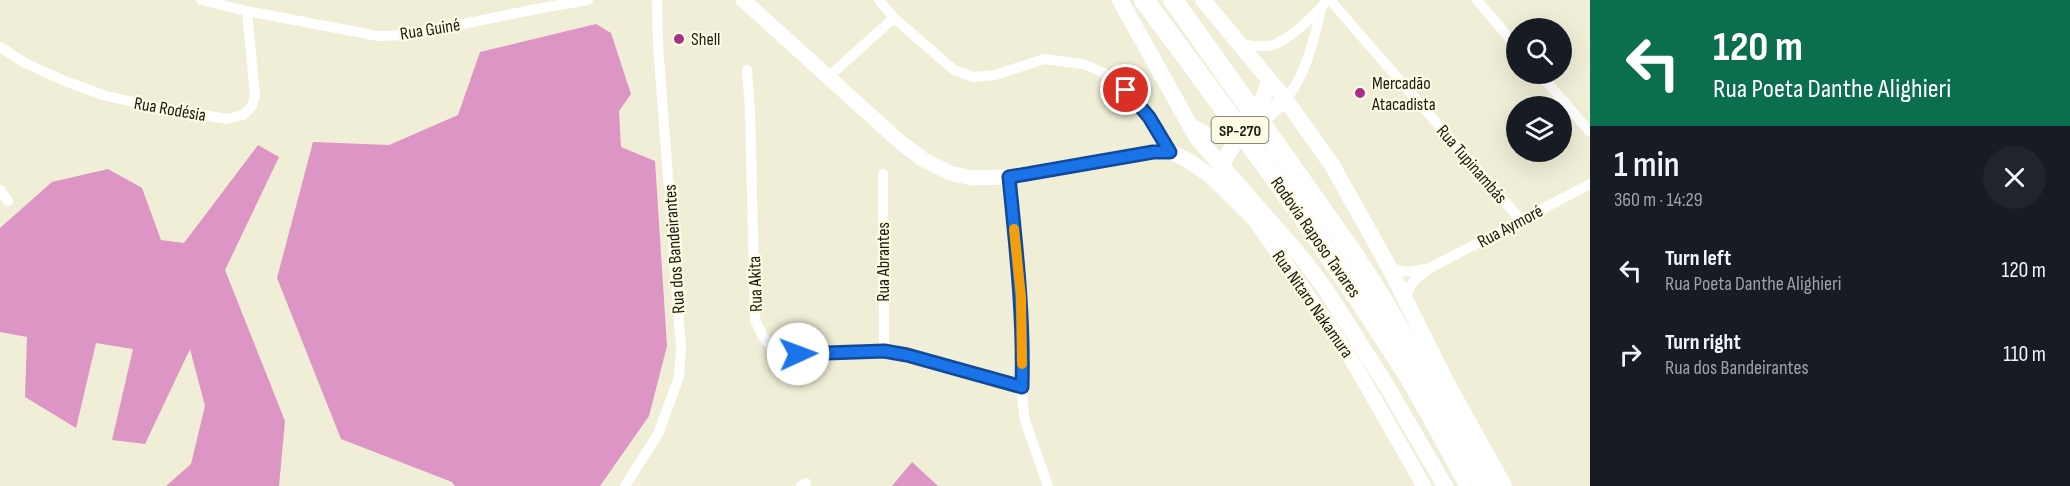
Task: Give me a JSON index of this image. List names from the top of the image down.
{
  "streets": {
    "highway": ["SP-270", "Rodovia Raposo Tavares"],
    "main road": ["Rua Nitaro Nakamura"],
    "street": [
      "Rua Guiné",
      "Rua Rodésia",
      "Rua Tupinambás",
      "Rua Aymoré",
      "Rua dos Bandeirantes",
      "Rua Abrantes",
      "Rua Akita"
    ]
  },
  "crossings": [
    ["Rua Guiné", "Rua Rodésia"],
    ["Rua Tupinambás", "Rua Aymoré"],
    ["Rua Abrantes", "Rua Akita"]
  ],
  "places": ["Shell", "Mercadão Atacadista"],
  "page": {
    "turn": ["120 m", "Rua Poeta Danthe Alighieri"],
    "heading": ["1 min", "360 m · 14:29"],
    "list": [
      {
        "name": "Turn left",
        "note": "Rua Poeta Danthe Alighieri",
        "value": "120 m"
      },
      {
        "name": "Turn right",
        "note": "Rua dos Bandeirantes",
        "value": "110 m"
      }
    ]
  }
}
